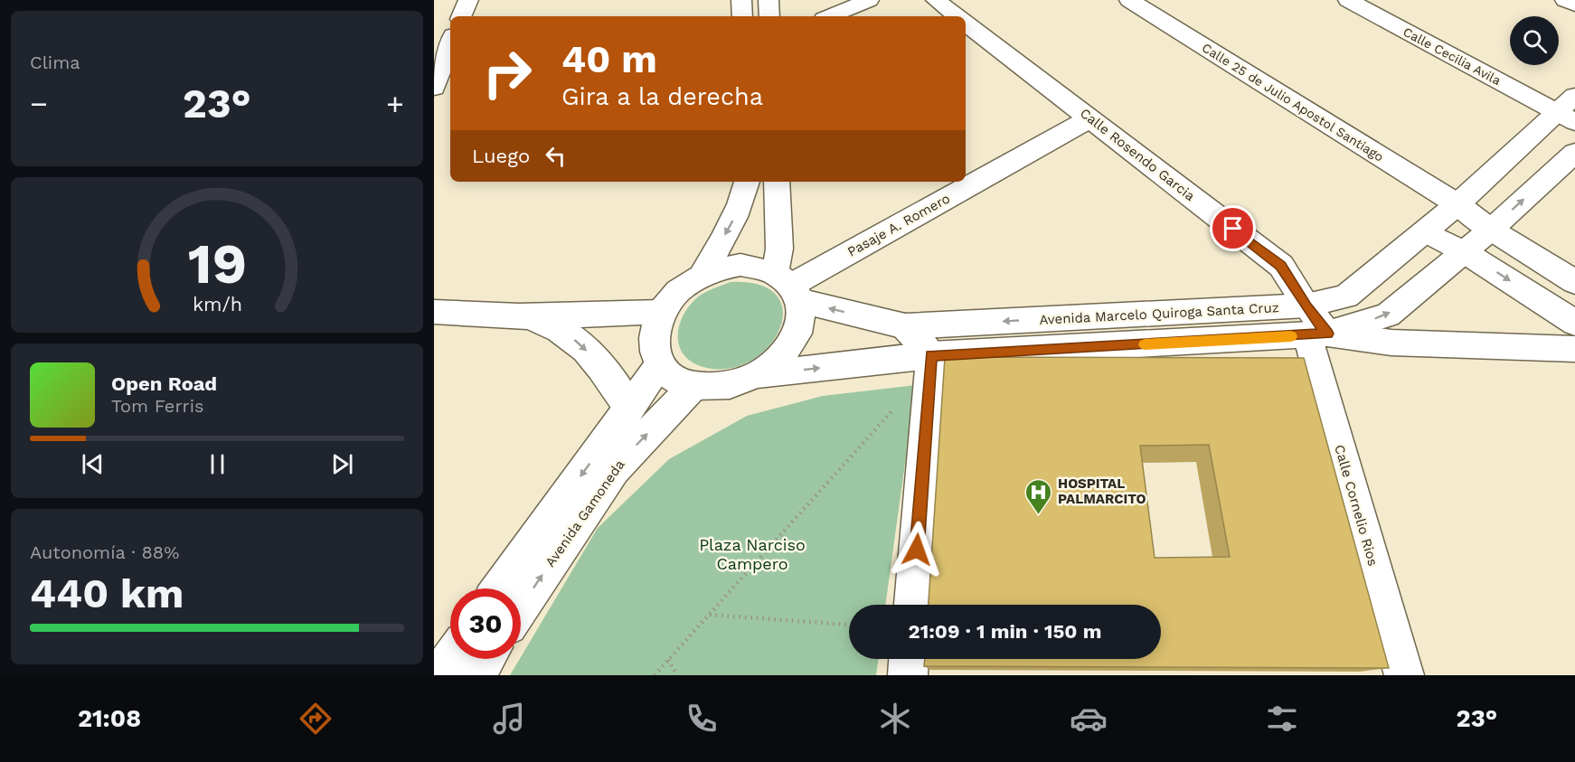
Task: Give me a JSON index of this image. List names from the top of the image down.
{
  "streets": {
    "street": [
      "Calle Cecilia Avila",
      "Calle 25 de Julio Apostol Santiago",
      "Calle Rosendo Garcia",
      "Pasaje A. Romero",
      "Avenida Marcelo Quiroga Santa Cruz",
      "Calle Cornelio Rios",
      "Avenida Gamoneda"
    ]
  },
  "crossings": [
    ["Calle Cecilia Avila", "Avenida Marcelo Quiroga Santa Cruz"],
    ["Calle 25 de Julio Apostol Santiago", "Avenida Marcelo Quiroga Santa Cruz"],
    ["Calle Rosendo Garcia", "Pasaje A. Romero"],
    ["Calle Rosendo Garcia", "Avenida Marcelo Quiroga Santa Cruz"],
    ["Calle Rosendo Garcia", "Calle Cornelio Rios"],
    ["Pasaje A. Romero", "Avenida Marcelo Quiroga Santa Cruz"],
    ["Pasaje A. Romero", "Avenida Gamoneda"],
    ["Avenida Marcelo Quiroga Santa Cruz", "Calle Cornelio Rios"],
    ["Avenida Marcelo Quiroga Santa Cruz", "Avenida Gamoneda"]
  ],
  "parks": ["Plaza Narciso Campero"],
  "places": {
    "hospital": ["HOSPITAL PALMARCITO"]
  },
  "page": {
    "tile": [
      "Clima",
      ["Autonomía · 88%", "440 km"]
    ],
    "turn": ["40 m", "Gira a la derecha"],
    "heat": ["−", "23°", "+"],
    "then": "Luego",
    "song": ["Open Road", "Tom Ferris"],
    "limit": "30",
    "trip": "21:09 · 1 min · 150 m",
    "tabs": ["21:08", "23°"],
    "gauge": ["19", "km/h"]
  }
}
